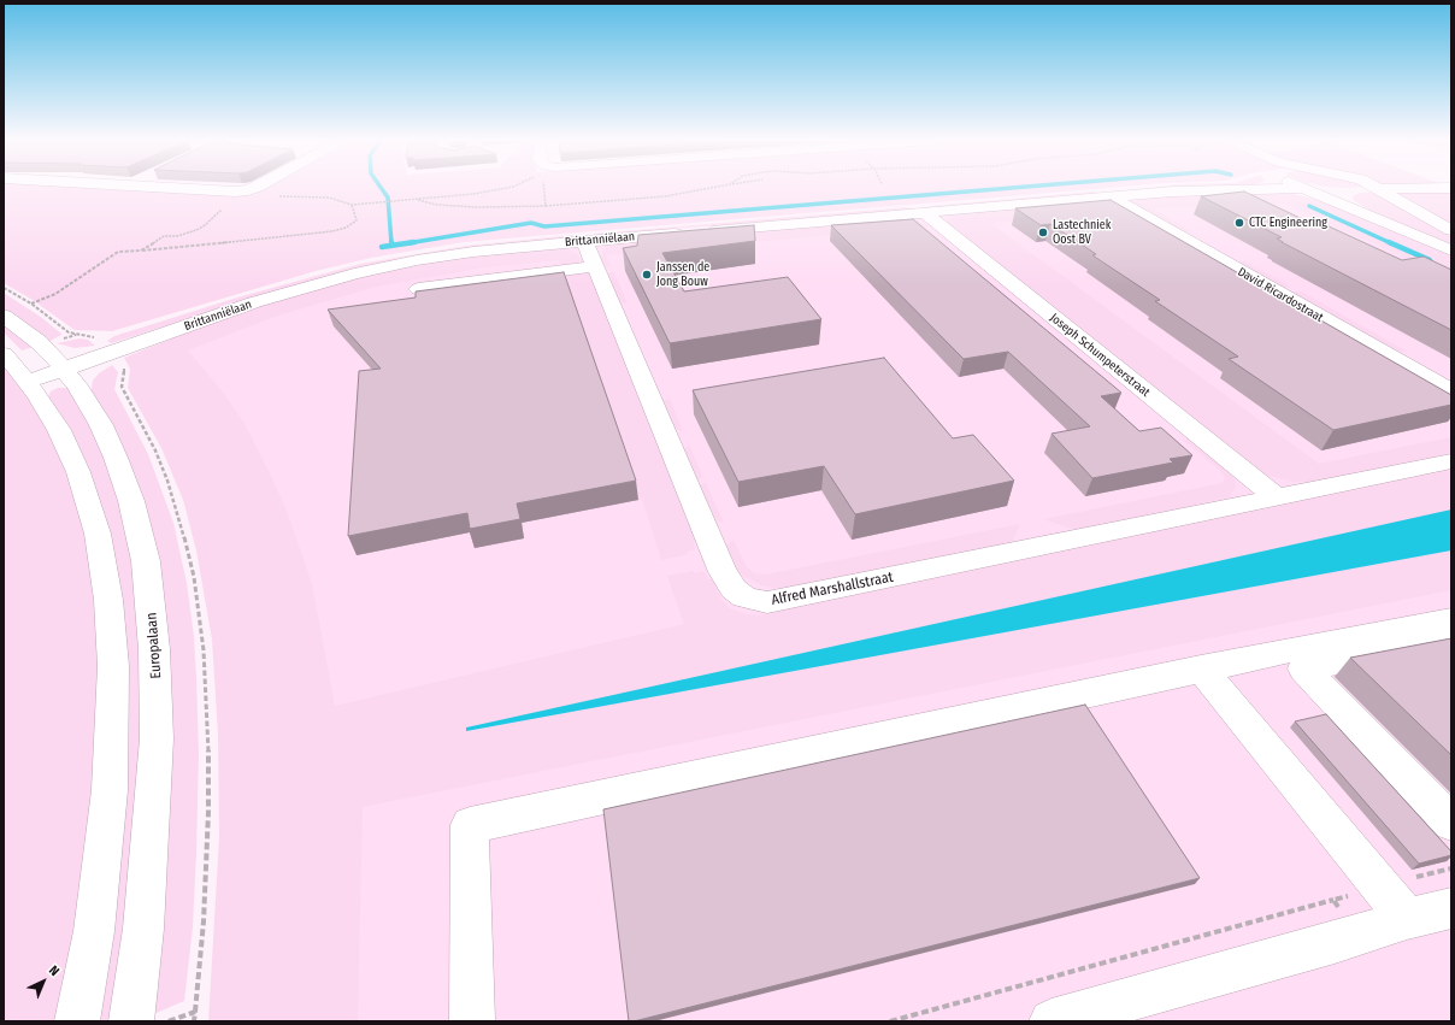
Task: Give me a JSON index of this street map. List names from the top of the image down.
{
  "streets": {
    "street": [
      "Brittanniëlaan",
      "David Ricardostraat",
      "Joseph Schumpeterstraat",
      "Alfred Marshallstraat",
      "Europalaan"
    ]
  },
  "crossings": [
    ["Brittanniëlaan", "David Ricardostraat"],
    ["Brittanniëlaan", "Joseph Schumpeterstraat"],
    ["Brittanniëlaan", "Alfred Marshallstraat"],
    ["Brittanniëlaan", "Europalaan"],
    ["Joseph Schumpeterstraat", "Alfred Marshallstraat"]
  ],
  "places": ["CTC Engineering", "Lastechniek Oost BV", "Janssen de Jong Bouw"],
  "north": "top right"
}
